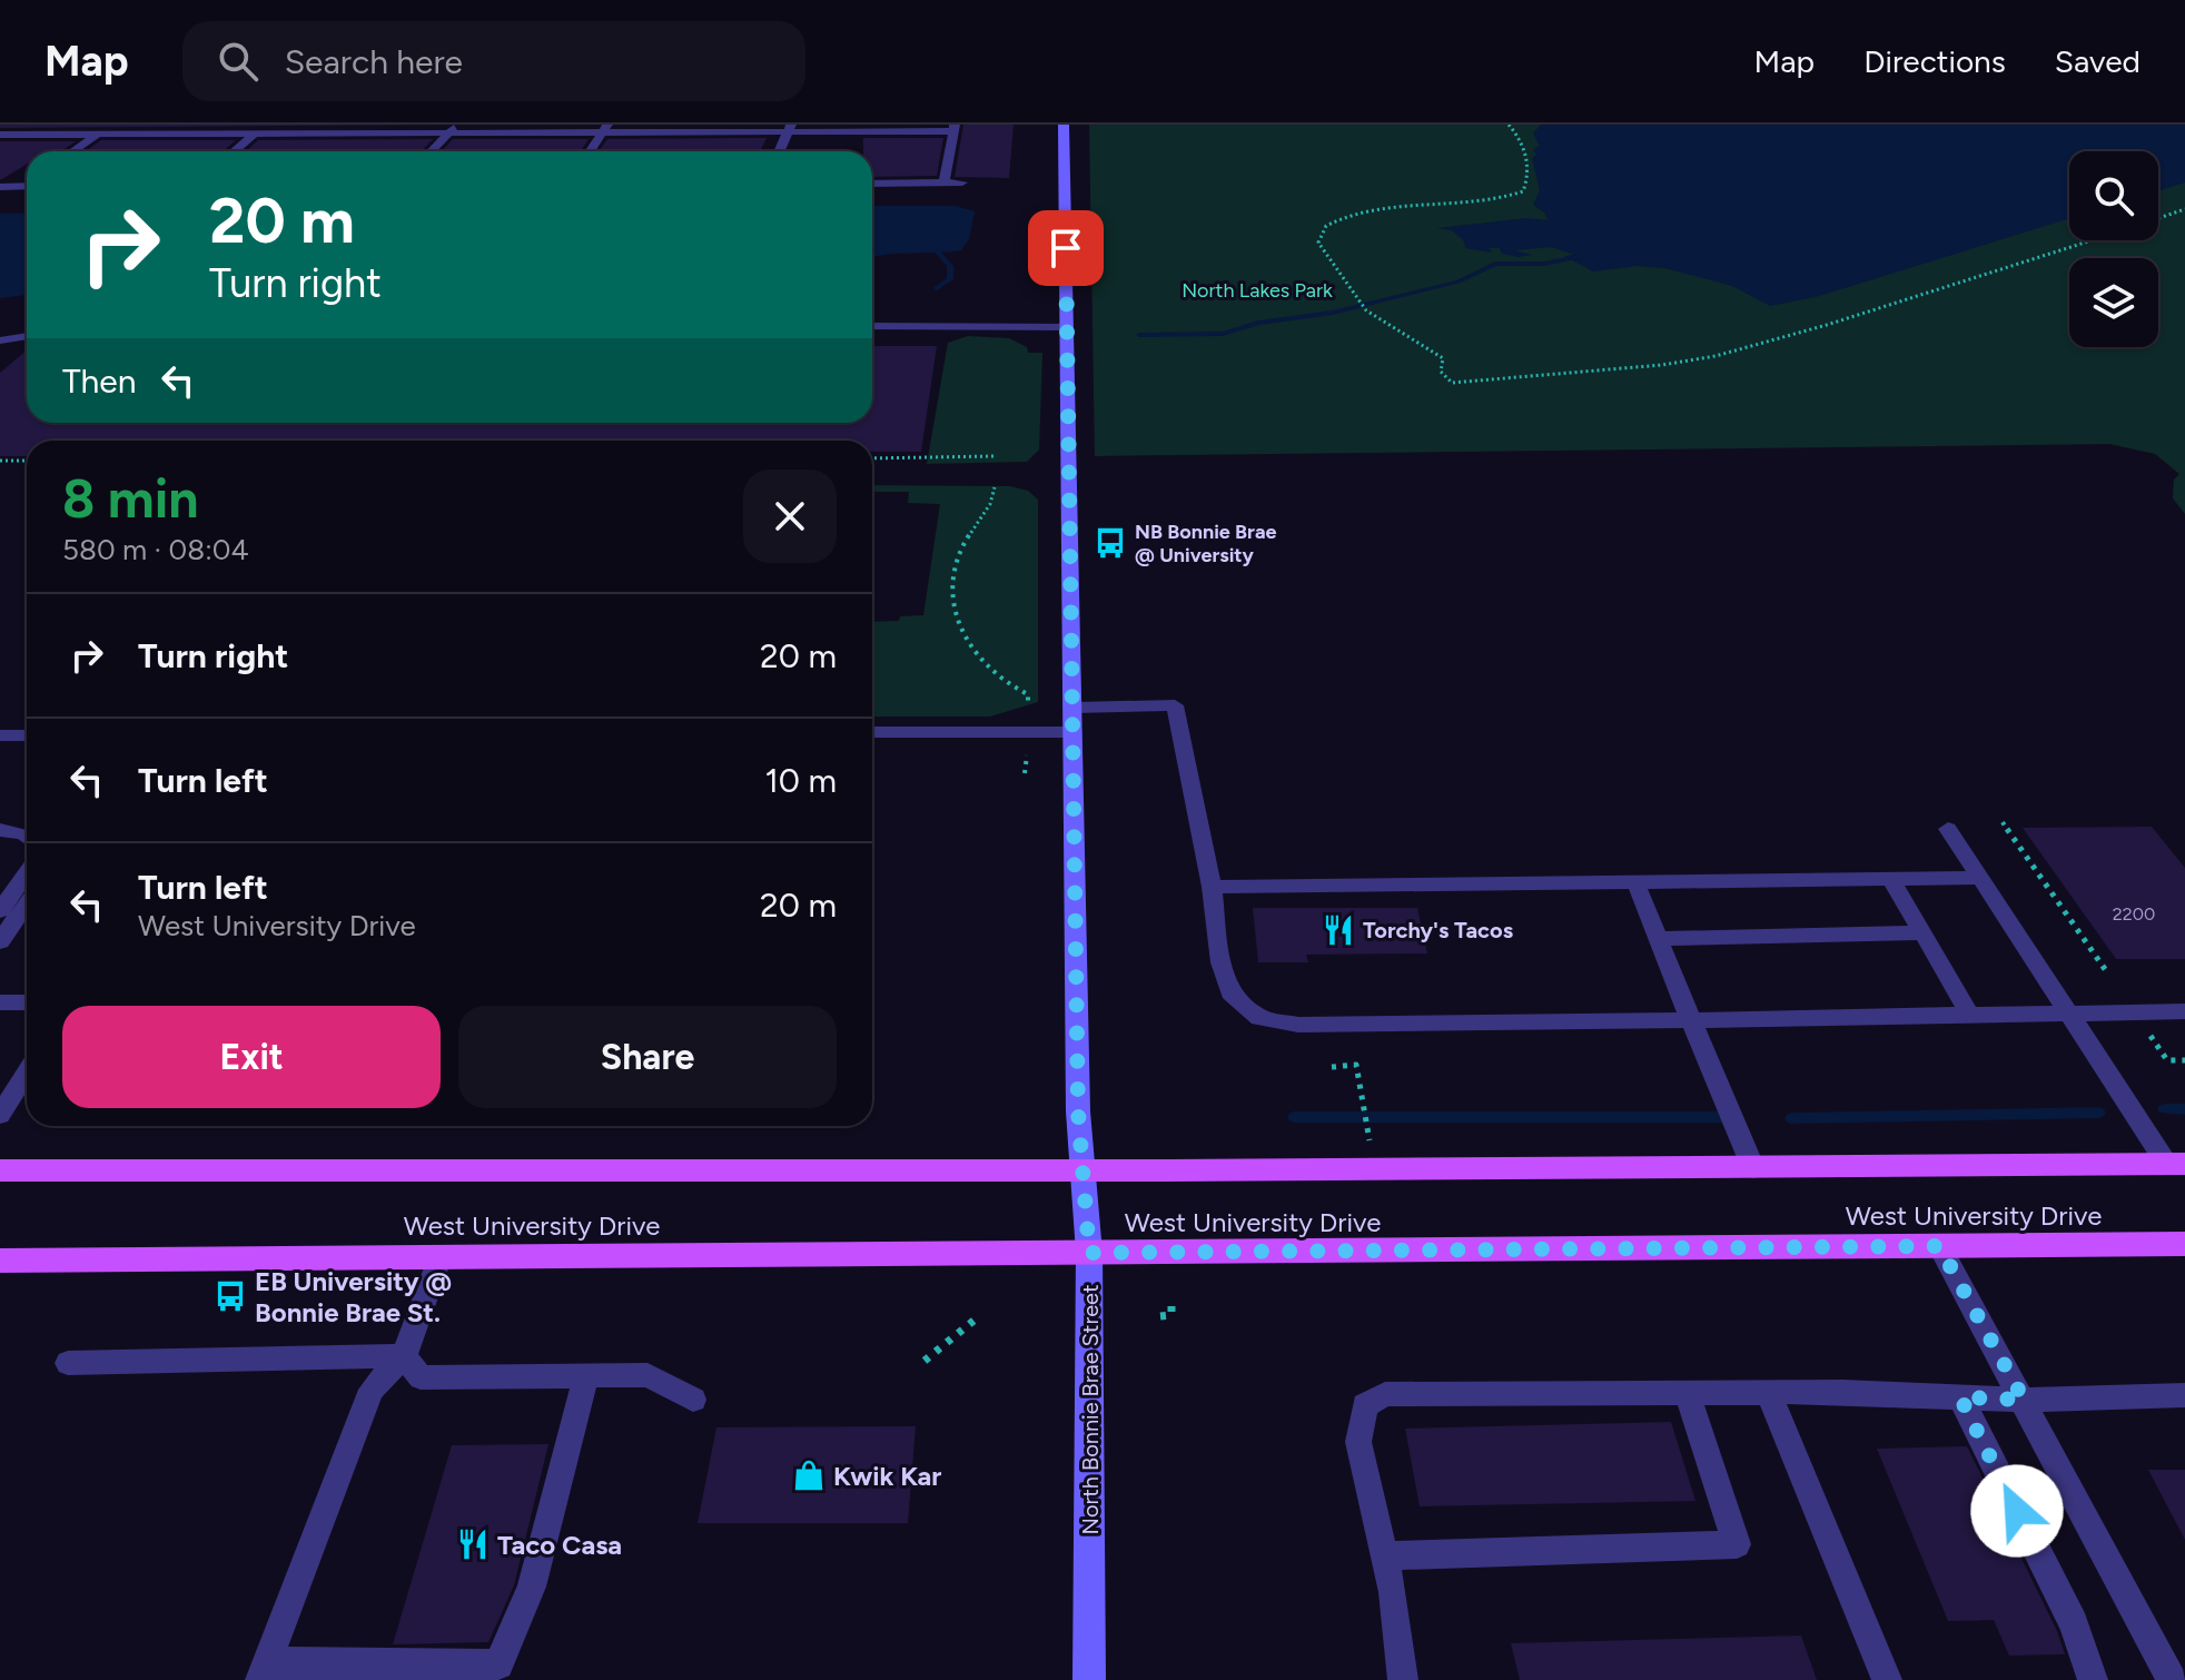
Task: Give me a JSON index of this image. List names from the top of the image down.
{
  "streets": {
    "main road": ["West University Drive", "North Bonnie Brae Street"]
  },
  "crossings": [
    ["West University Drive", "North Bonnie Brae Street"]
  ],
  "parks": ["North Lakes Park"],
  "places": {
    "bus stop": ["NB Bonnie Brae @ University", "EB University @ Bonnie Brae St."],
    "restaurant": ["Torchy's Tacos", "Taco Casa"],
    "shop": ["Kwik Kar"]
  },
  "house_numbers": ["2200"],
  "page": {
    "header": "Map",
    "search": "Search here",
    "nav": ["Map", "Directions", "Saved"],
    "turn": ["20 m", "Turn right"],
    "then": "Then",
    "heading": ["8 min", "580 m · 08:04"],
    "list": [
      {
        "name": "Turn right",
        "value": "20 m"
      },
      {
        "name": "Turn left",
        "value": "10 m"
      },
      {
        "name": "Turn left",
        "note": "West University Drive",
        "value": "20 m"
      }
    ],
    "buttons": ["Exit", "Share"]
  }
}
